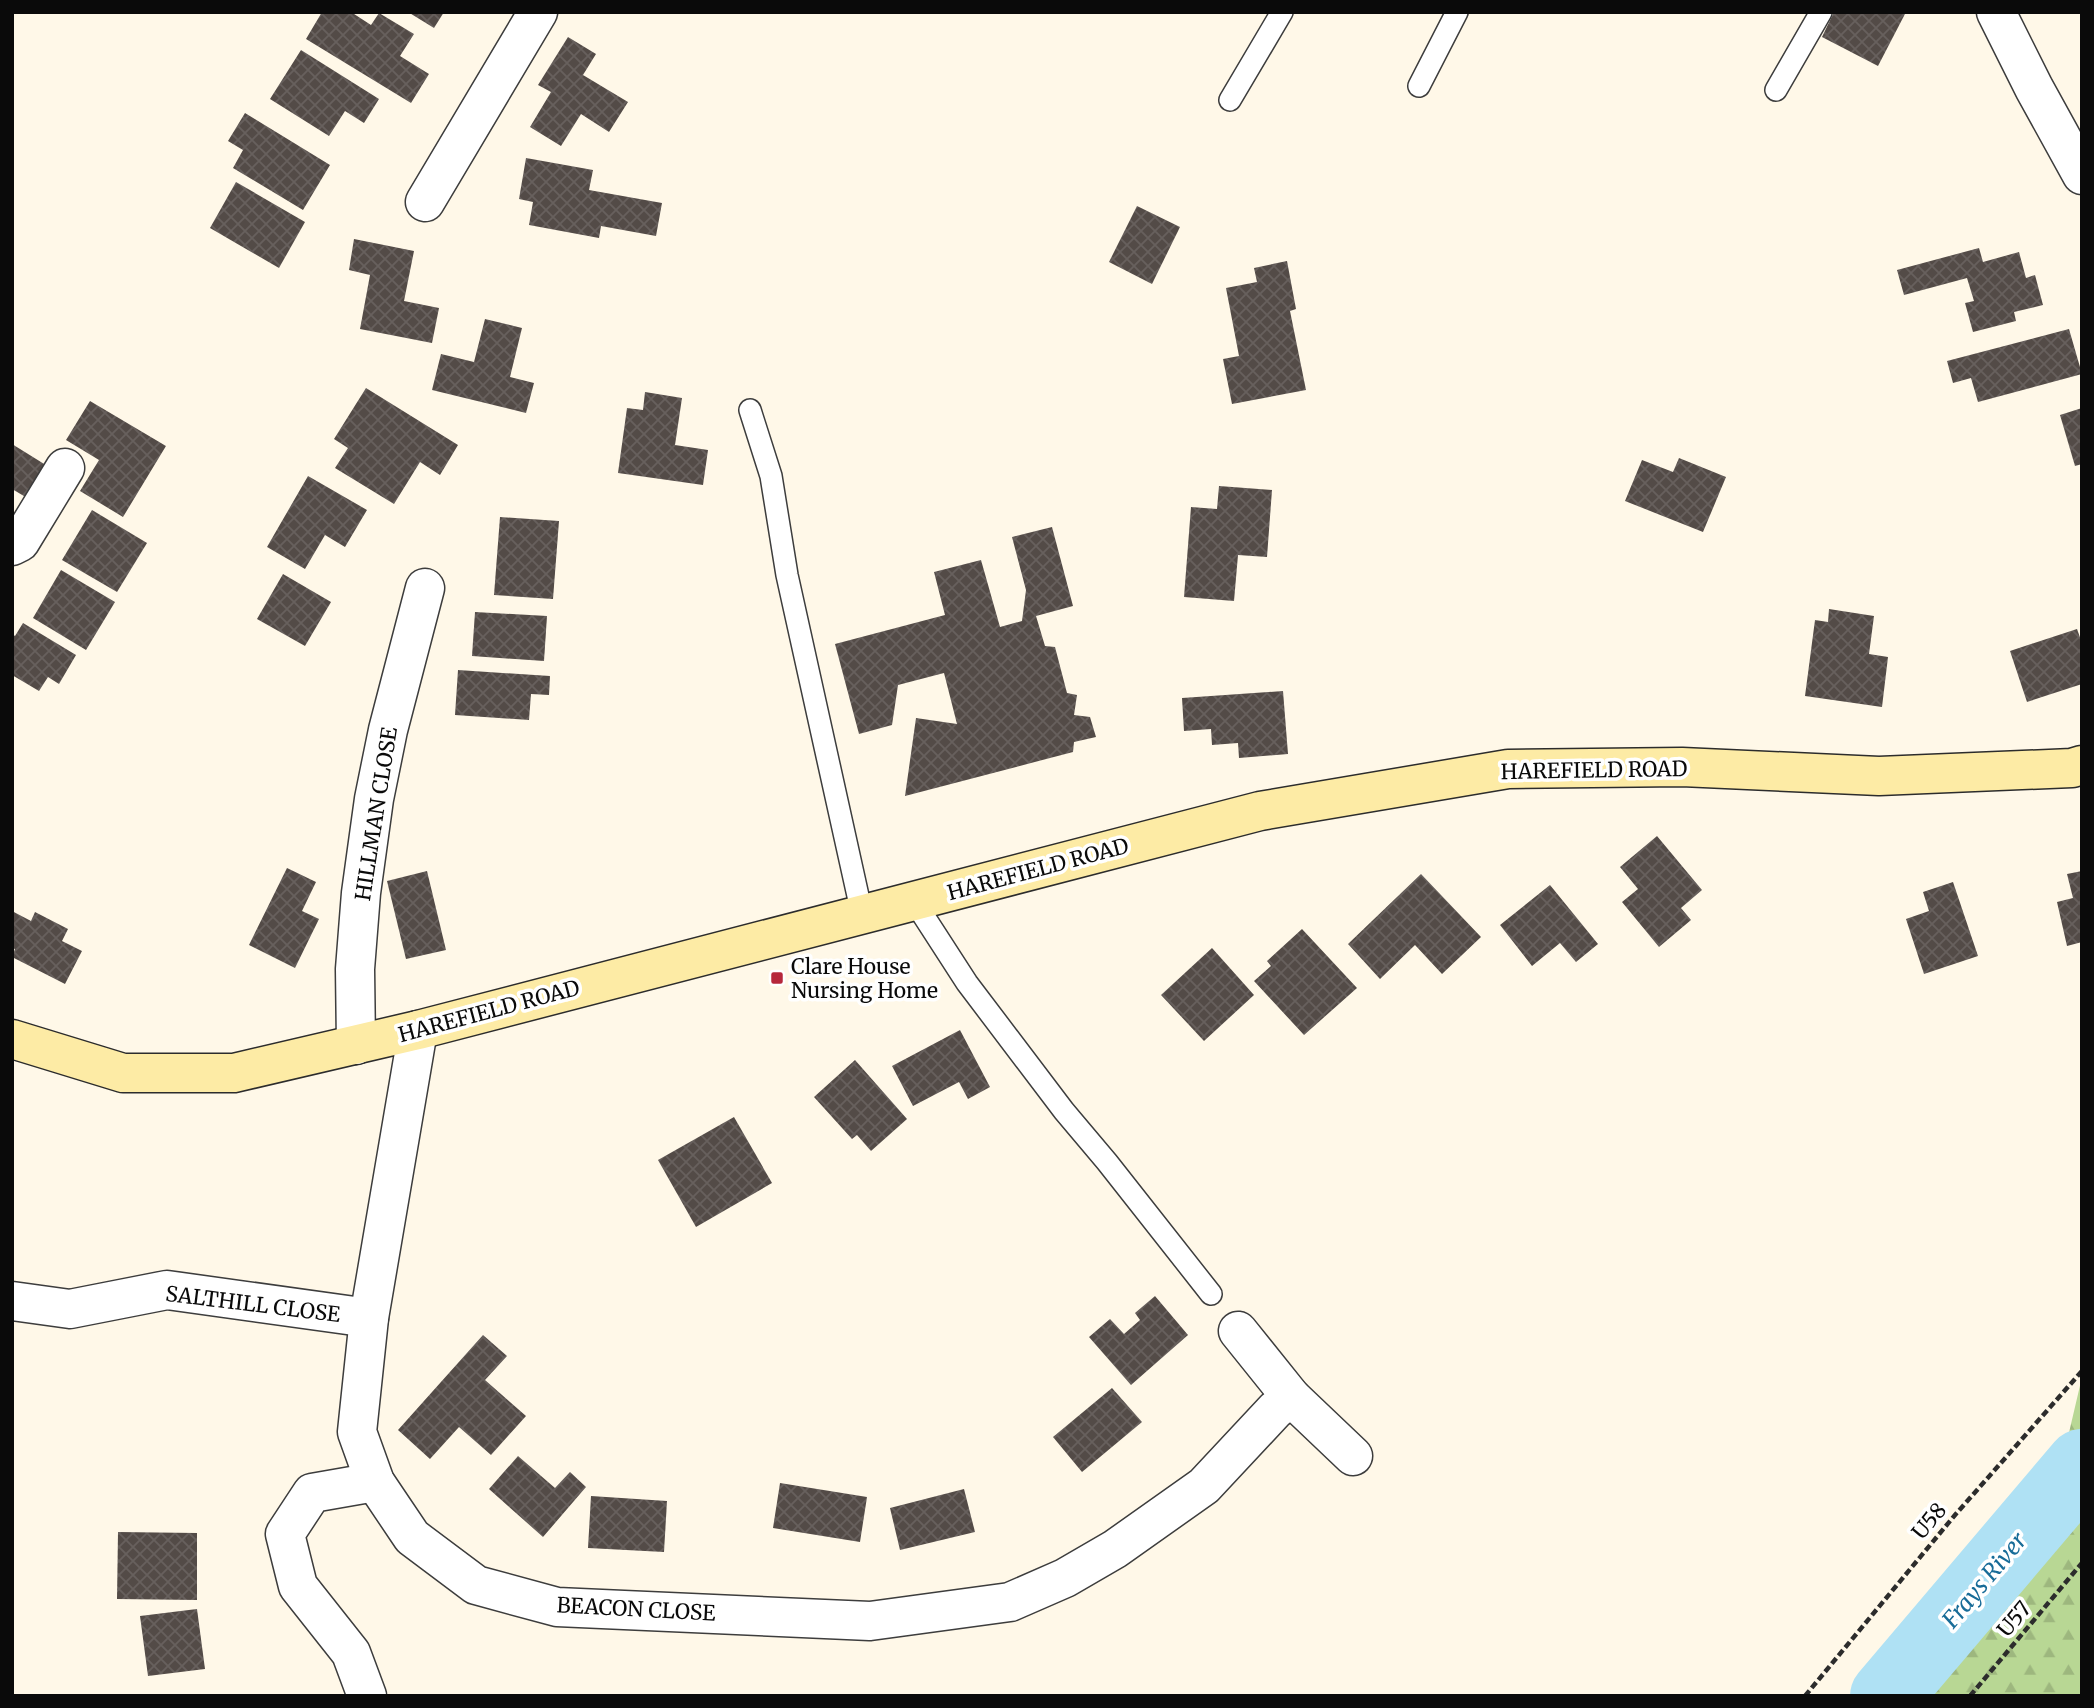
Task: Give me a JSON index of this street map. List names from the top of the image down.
{
  "streets": {
    "main road": ["HAREFIELD ROAD"],
    "street": ["HILLMAN CLOSE", "SALTHILL CLOSE", "BEACON CLOSE"],
    "path": ["U58", "U57"]
  },
  "crossings": [
    ["HAREFIELD ROAD", "HILLMAN CLOSE"],
    ["HAREFIELD ROAD", "BEACON CLOSE"],
    ["SALTHILL CLOSE", "BEACON CLOSE"]
  ],
  "water": ["Frays River"],
  "places": {
    "transit": ["Clare House Nursing Home"]
  }
}
